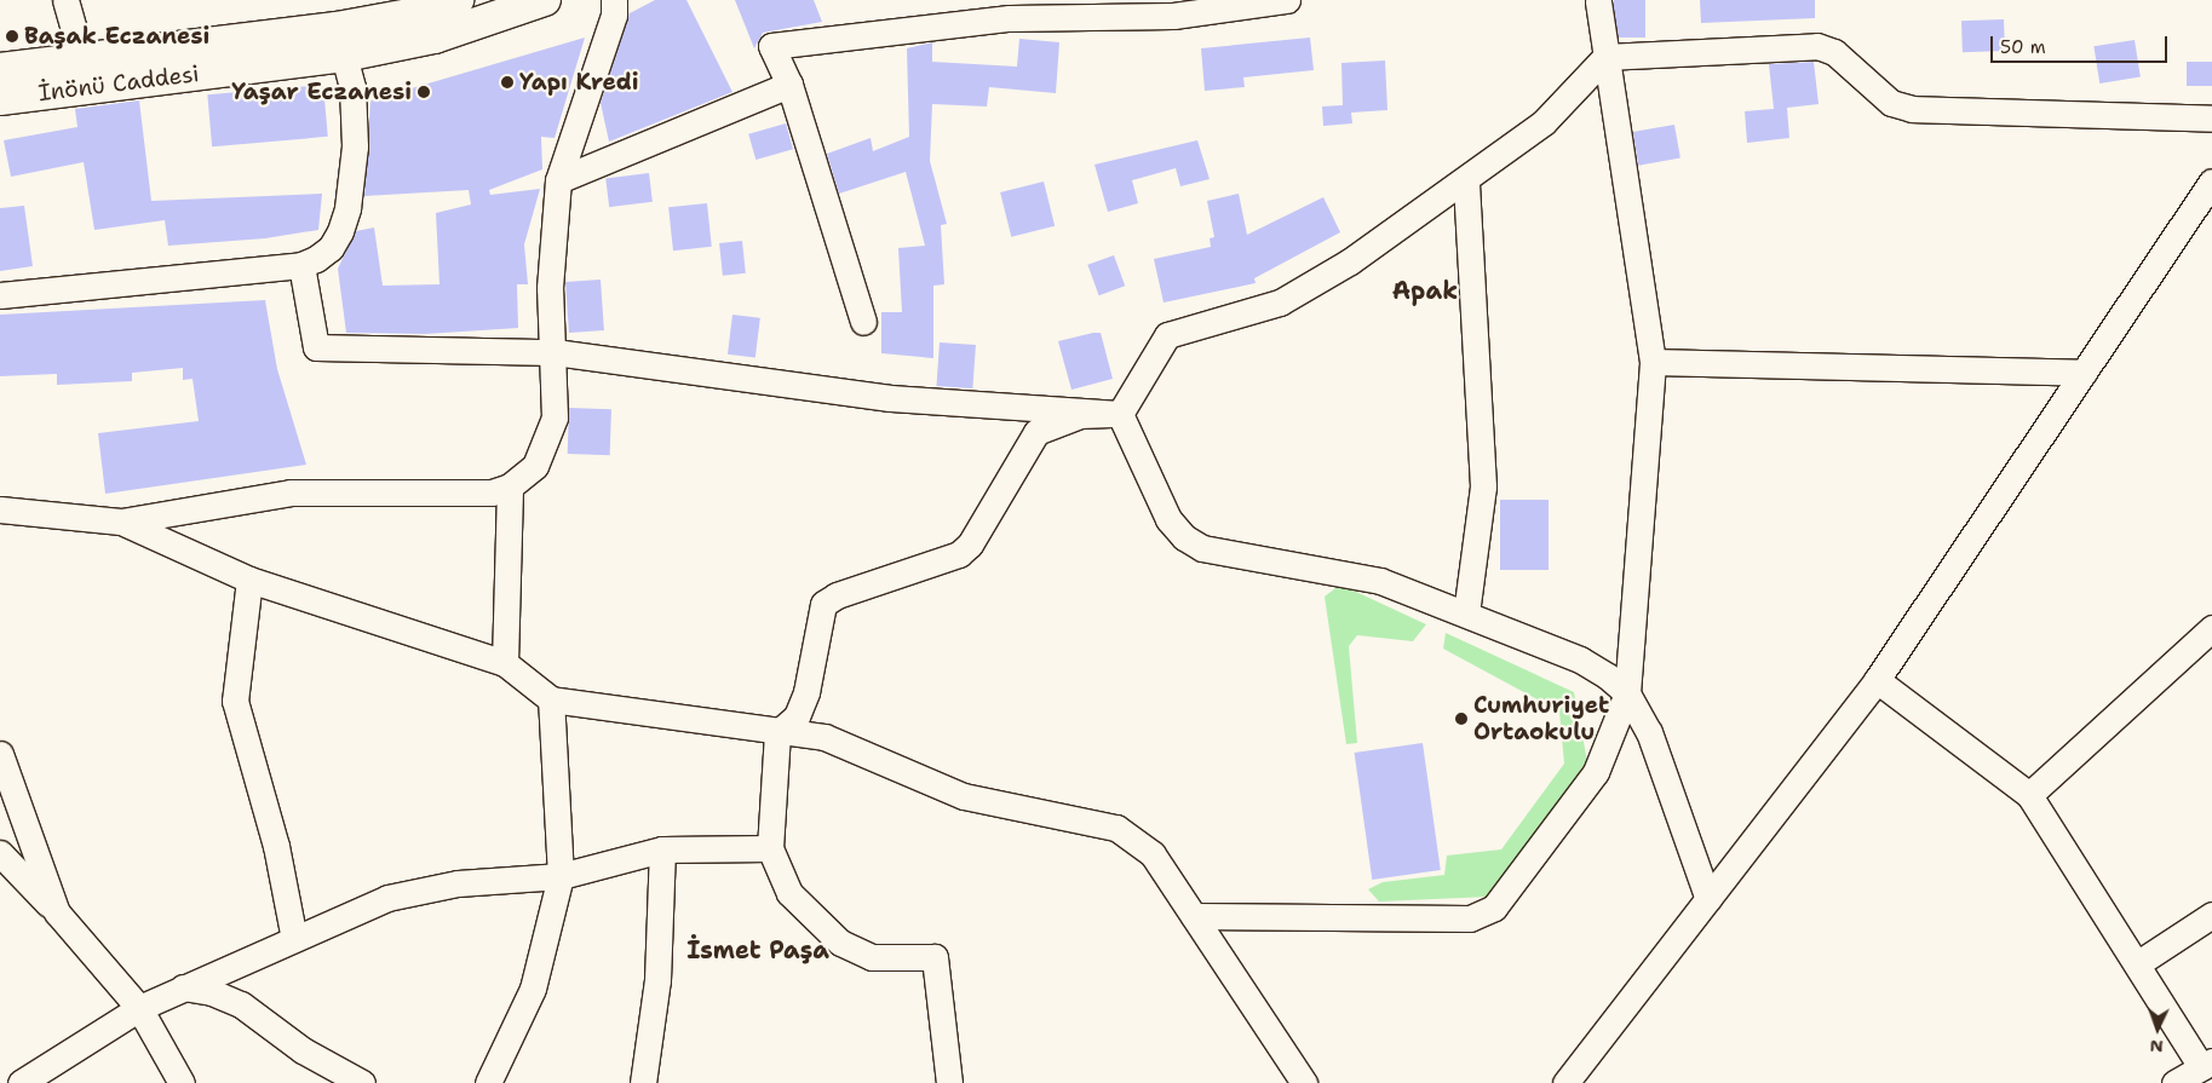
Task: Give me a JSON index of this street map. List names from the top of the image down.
{
  "streets": {
    "main road": ["İnönü Caddesi"]
  },
  "districts": ["Apak", "İsmet Paşa"],
  "places": [
    "Başak Eczanesi",
    "Yapı Kredi",
    "Yaşar Eczanesi",
    "Cumhuriyet Ortaokulu"
  ],
  "scale_bar": "50 m",
  "north": "bottom"
}
